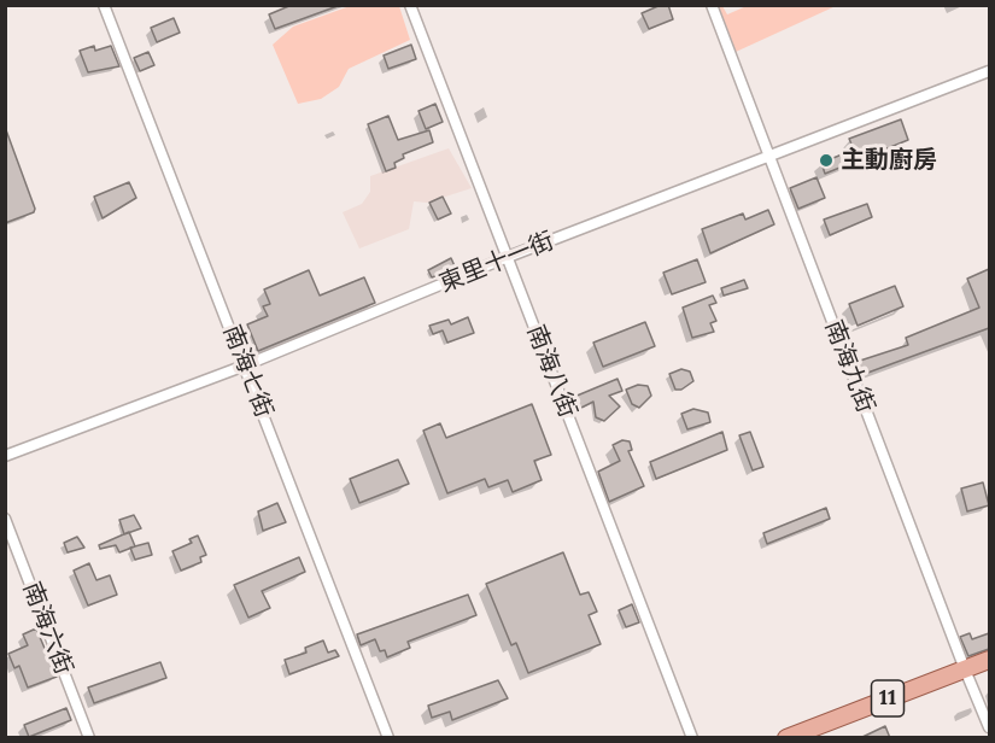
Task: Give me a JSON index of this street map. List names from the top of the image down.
{
  "streets": {
    "main road": ["11"],
    "street": [
      "東里十一街",
      "南海九街",
      "南海七街",
      "南海八街",
      "南海六街"
    ]
  },
  "crossings": [
    ["東里十一街", "南海九街"],
    ["東里十一街", "南海七街"],
    ["東里十一街", "南海八街"],
    ["南海九街", "11"]
  ],
  "places": ["主動廚房"]
}
